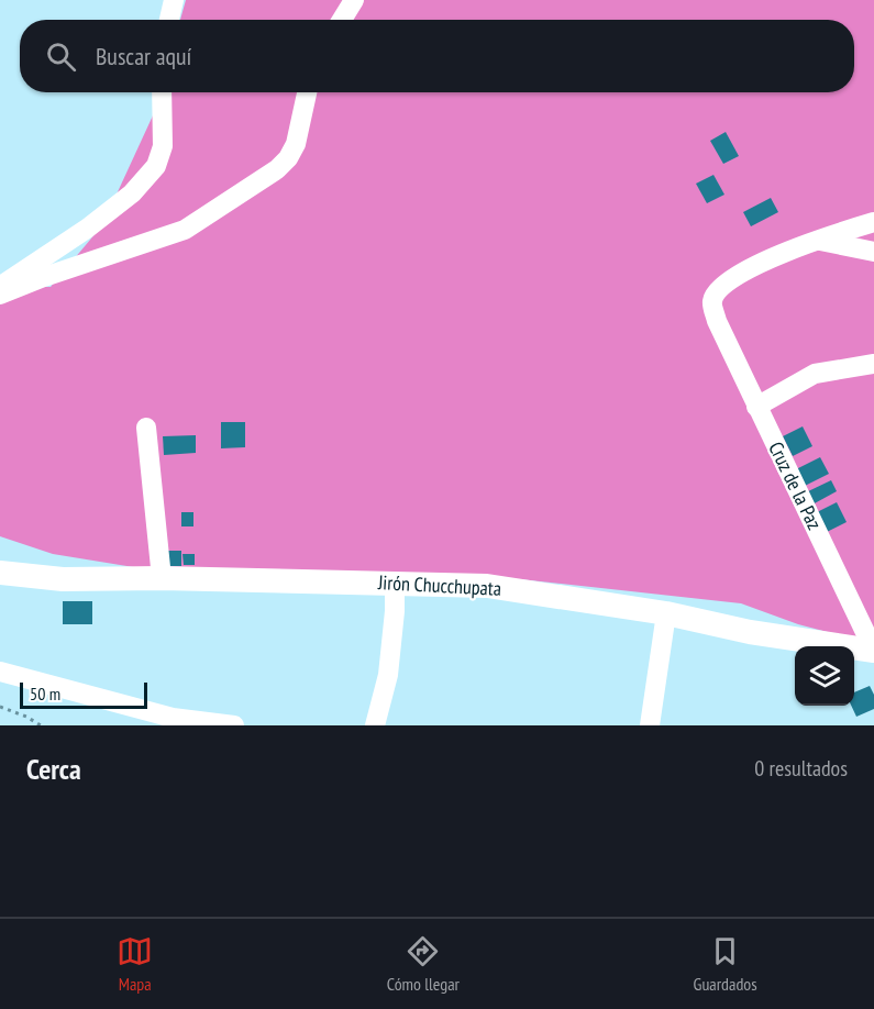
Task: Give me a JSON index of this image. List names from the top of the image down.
{
  "streets": {
    "street": ["Cruz de la Paz", "Jirón Chucchupata"]
  },
  "crossings": [
    ["Cruz de la Paz", "Jirón Chucchupata"]
  ],
  "scale_bar": "50 m",
  "page": {
    "search": "Buscar aquí",
    "scale": "50 m",
    "heading": ["Cerca", "0 resultados"],
    "nav": ["Mapa", "Cómo llegar", "Guardados"]
  }
}
